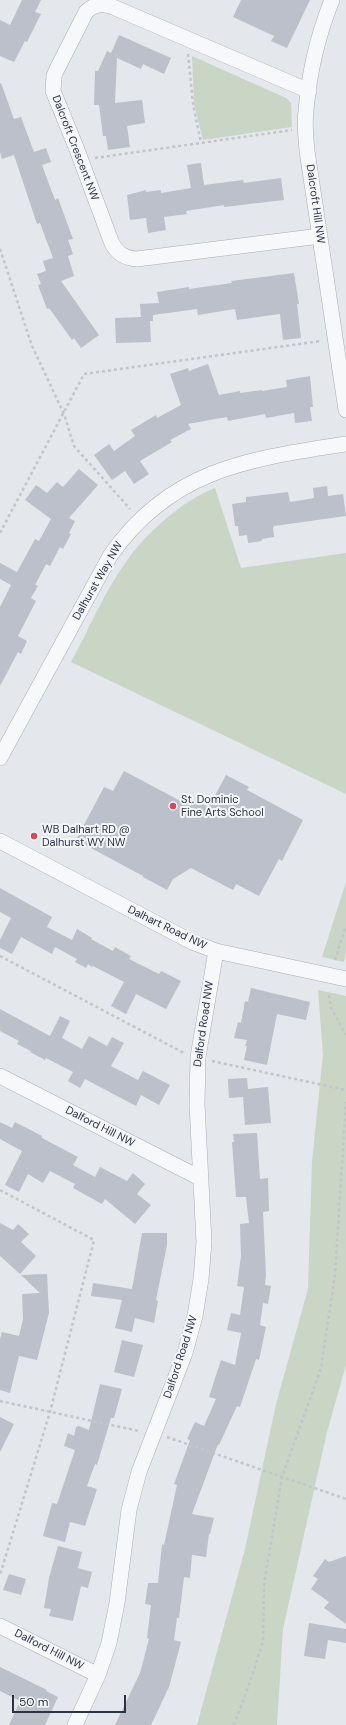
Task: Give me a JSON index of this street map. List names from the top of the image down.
{
  "streets": {
    "street": [
      "Dalcroft Crescent NW",
      "Dalcroft Hill NW",
      "Dalhurst Way NW",
      "Dalhart Road NW",
      "Dalford Road NW",
      "Dalford Hill NW"
    ]
  },
  "crossings": [
    ["Dalcroft Crescent NW", "Dalcroft Hill NW"],
    ["Dalhart Road NW", "Dalford Road NW"],
    ["Dalford Road NW", "Dalford Hill NW"]
  ],
  "places": ["St. Dominic Fine Arts School", "WB Dalhart RD @ Dalhurst WY NW"],
  "scale_bar": "50 m"
}
